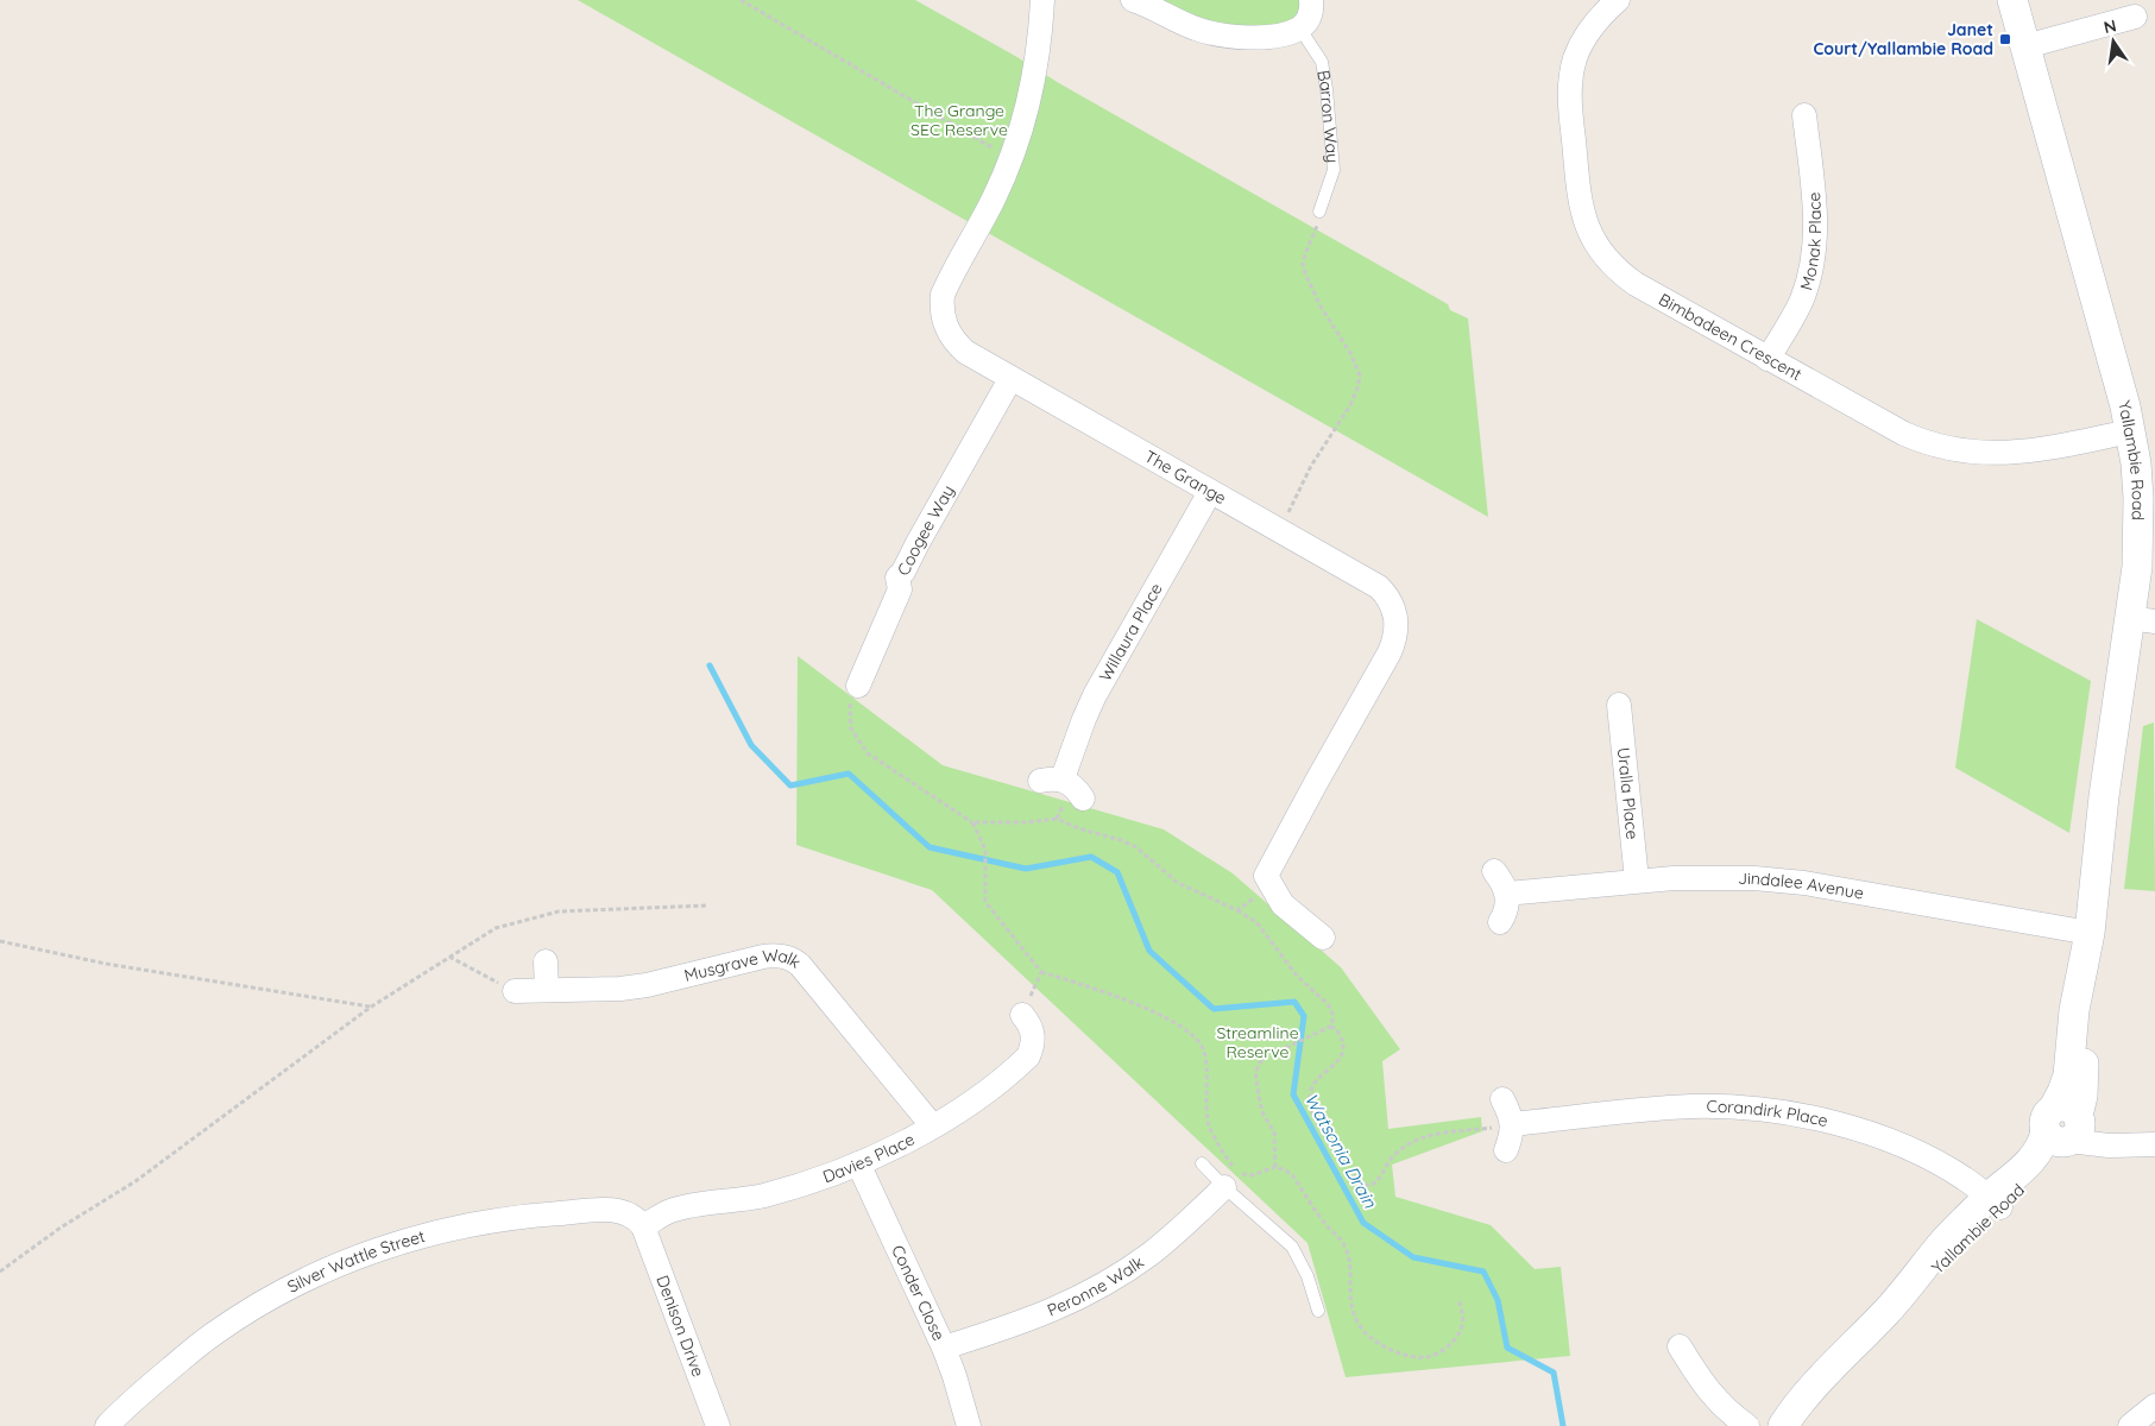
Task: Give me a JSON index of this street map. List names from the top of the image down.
{
  "streets": {
    "street": [
      "Monak Place",
      "Bimbadeen Crescent",
      "Yallambie Road",
      "The Grange",
      "Coogee Way",
      "Willaura Place",
      "Uralla Place",
      "Jindalee Avenue",
      "Musgrave Walk",
      "Corandirk Place",
      "Davies Place",
      "Silver Wattle Street",
      "Peronne Walk",
      "Conder Close",
      "Denison Drive"
    ],
    "lane": ["Barron Way"]
  },
  "crossings": [
    ["Monak Place", "Bimbadeen Crescent"],
    ["Bimbadeen Crescent", "Yallambie Road"],
    ["Yallambie Road", "Jindalee Avenue"],
    ["Yallambie Road", "Corandirk Place"],
    ["The Grange", "Coogee Way"],
    ["The Grange", "Willaura Place"],
    ["Uralla Place", "Jindalee Avenue"],
    ["Musgrave Walk", "Davies Place"],
    ["Davies Place", "Silver Wattle Street"],
    ["Davies Place", "Conder Close"],
    ["Davies Place", "Denison Drive"],
    ["Silver Wattle Street", "Denison Drive"],
    ["Peronne Walk", "Conder Close"]
  ],
  "water": ["Watsonia Drain"],
  "parks": ["The Grange SEC Reserve", "Streamline Reserve"],
  "places": {
    "transit": ["Janet Court/Yallambie Road"]
  },
  "north": "top"
}
